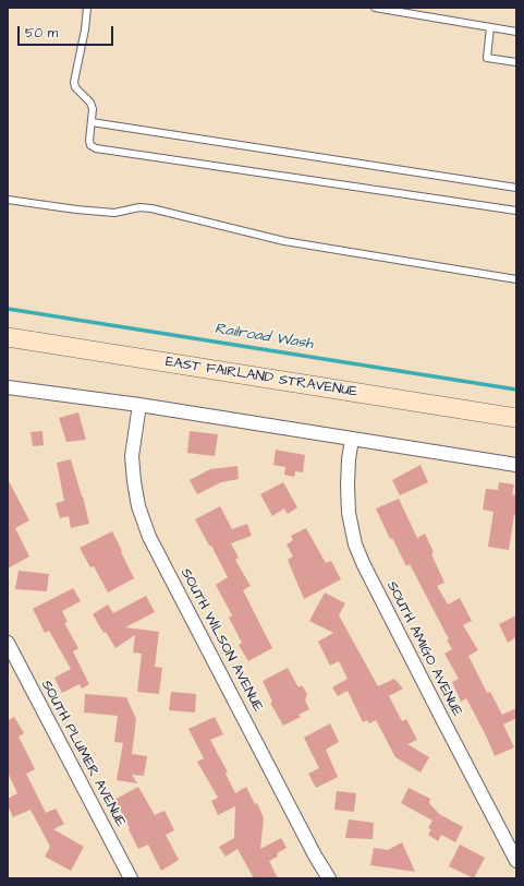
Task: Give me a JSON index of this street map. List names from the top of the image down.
{
  "streets": {
    "street": [
      "EAST FAIRLAND STRAVENUE",
      "SOUTH WILSON AVENUE",
      "SOUTH AMIGO AVENUE",
      "SOUTH PLUMER AVENUE"
    ]
  },
  "water": ["Railroad Wash"],
  "scale_bar": "50 m"
}
